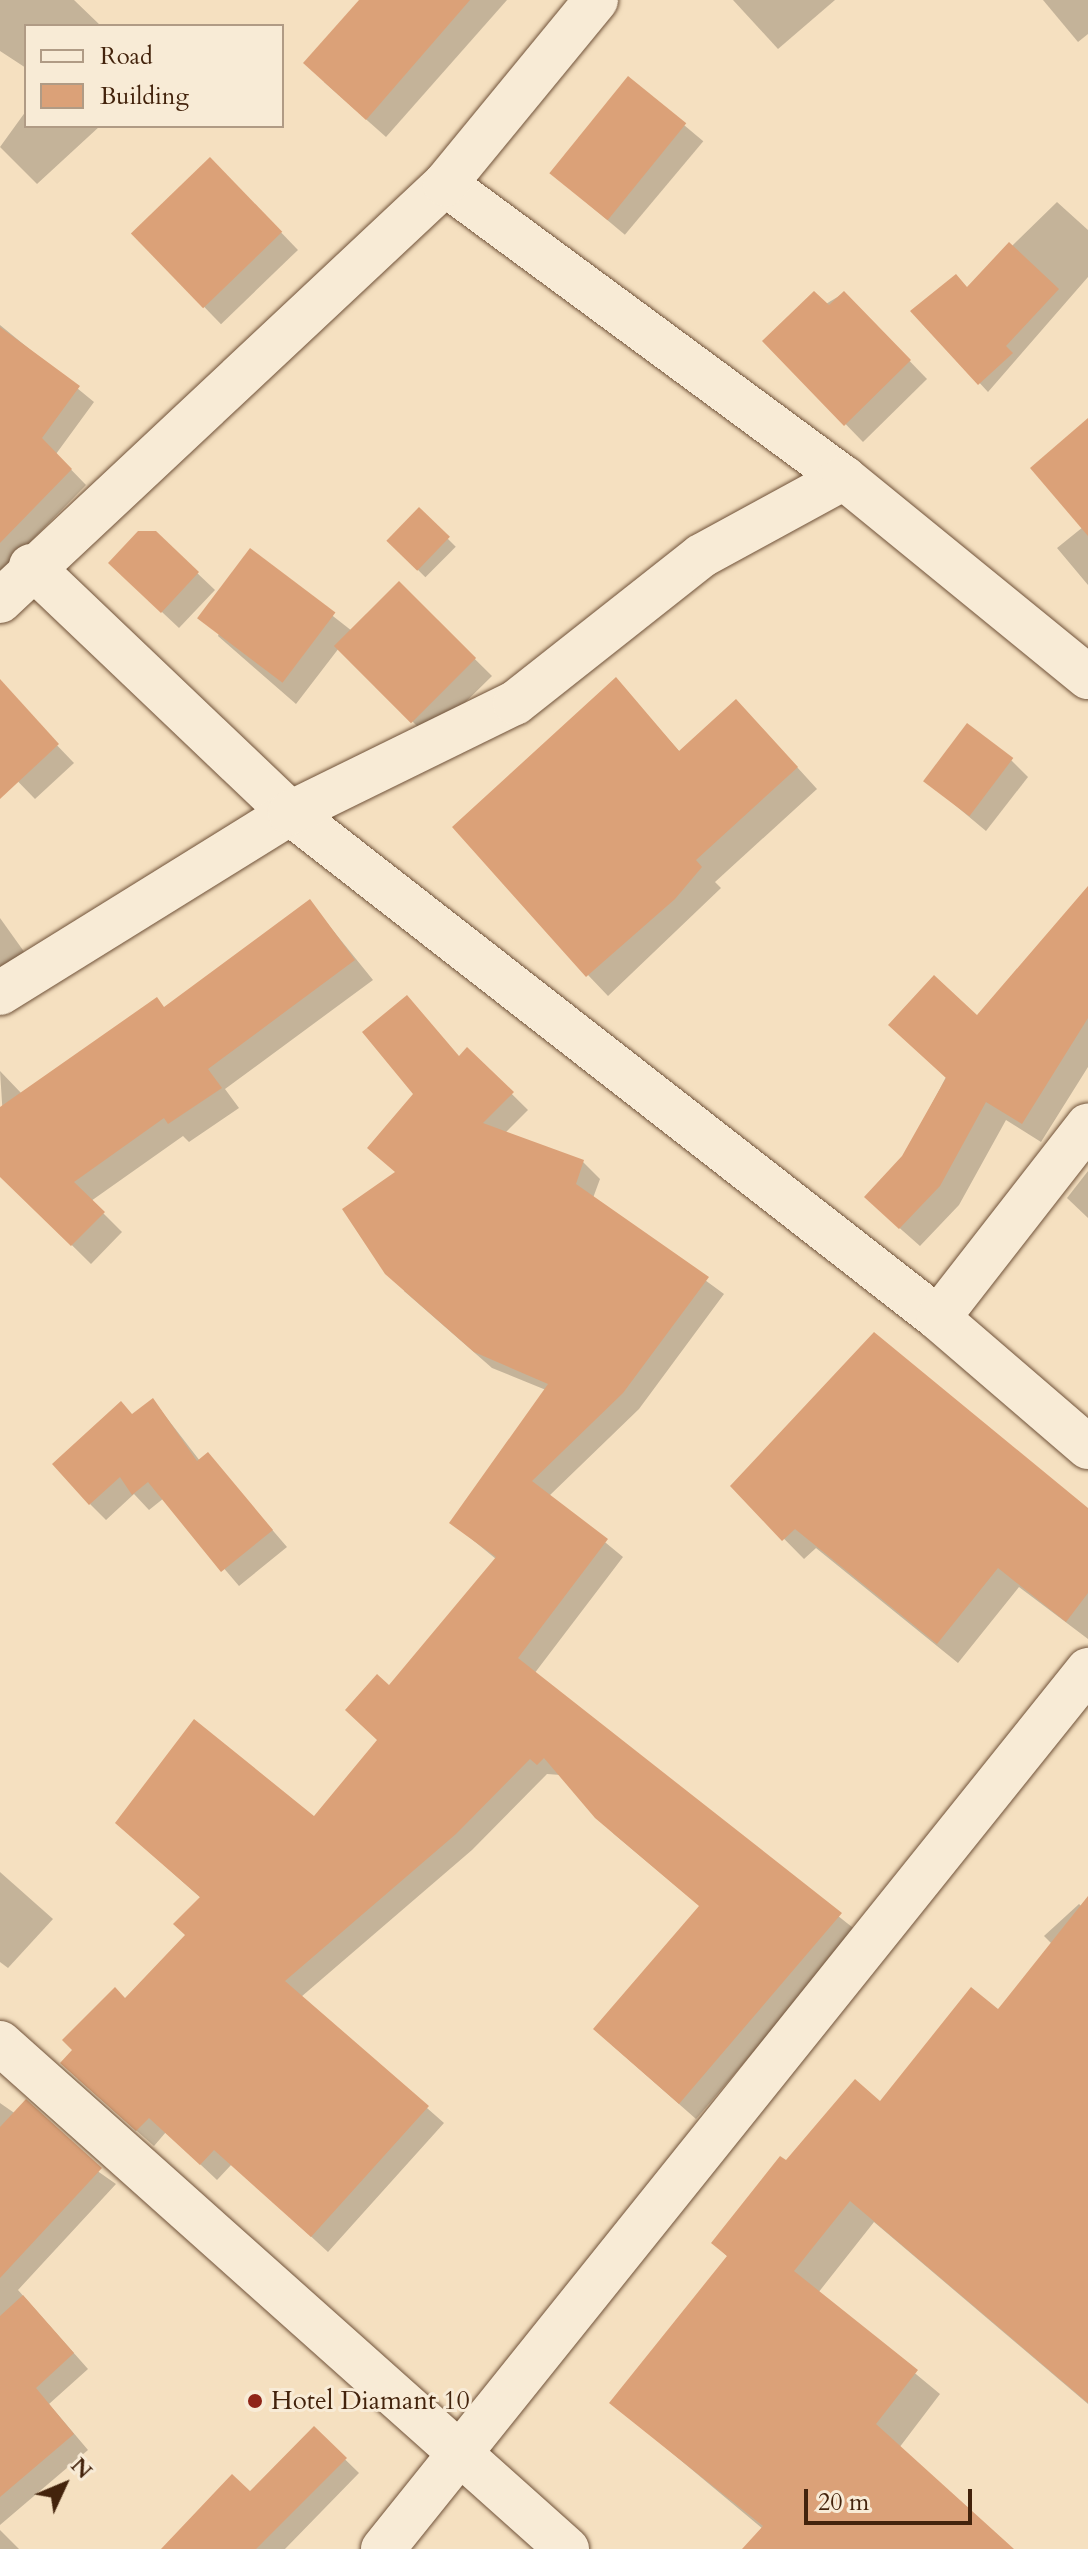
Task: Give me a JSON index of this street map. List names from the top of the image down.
{
  "places": ["Hotel Diamant 10"],
  "legend": ["Road", "Building"],
  "scale_bar": "20 m",
  "north": "top right"
}
